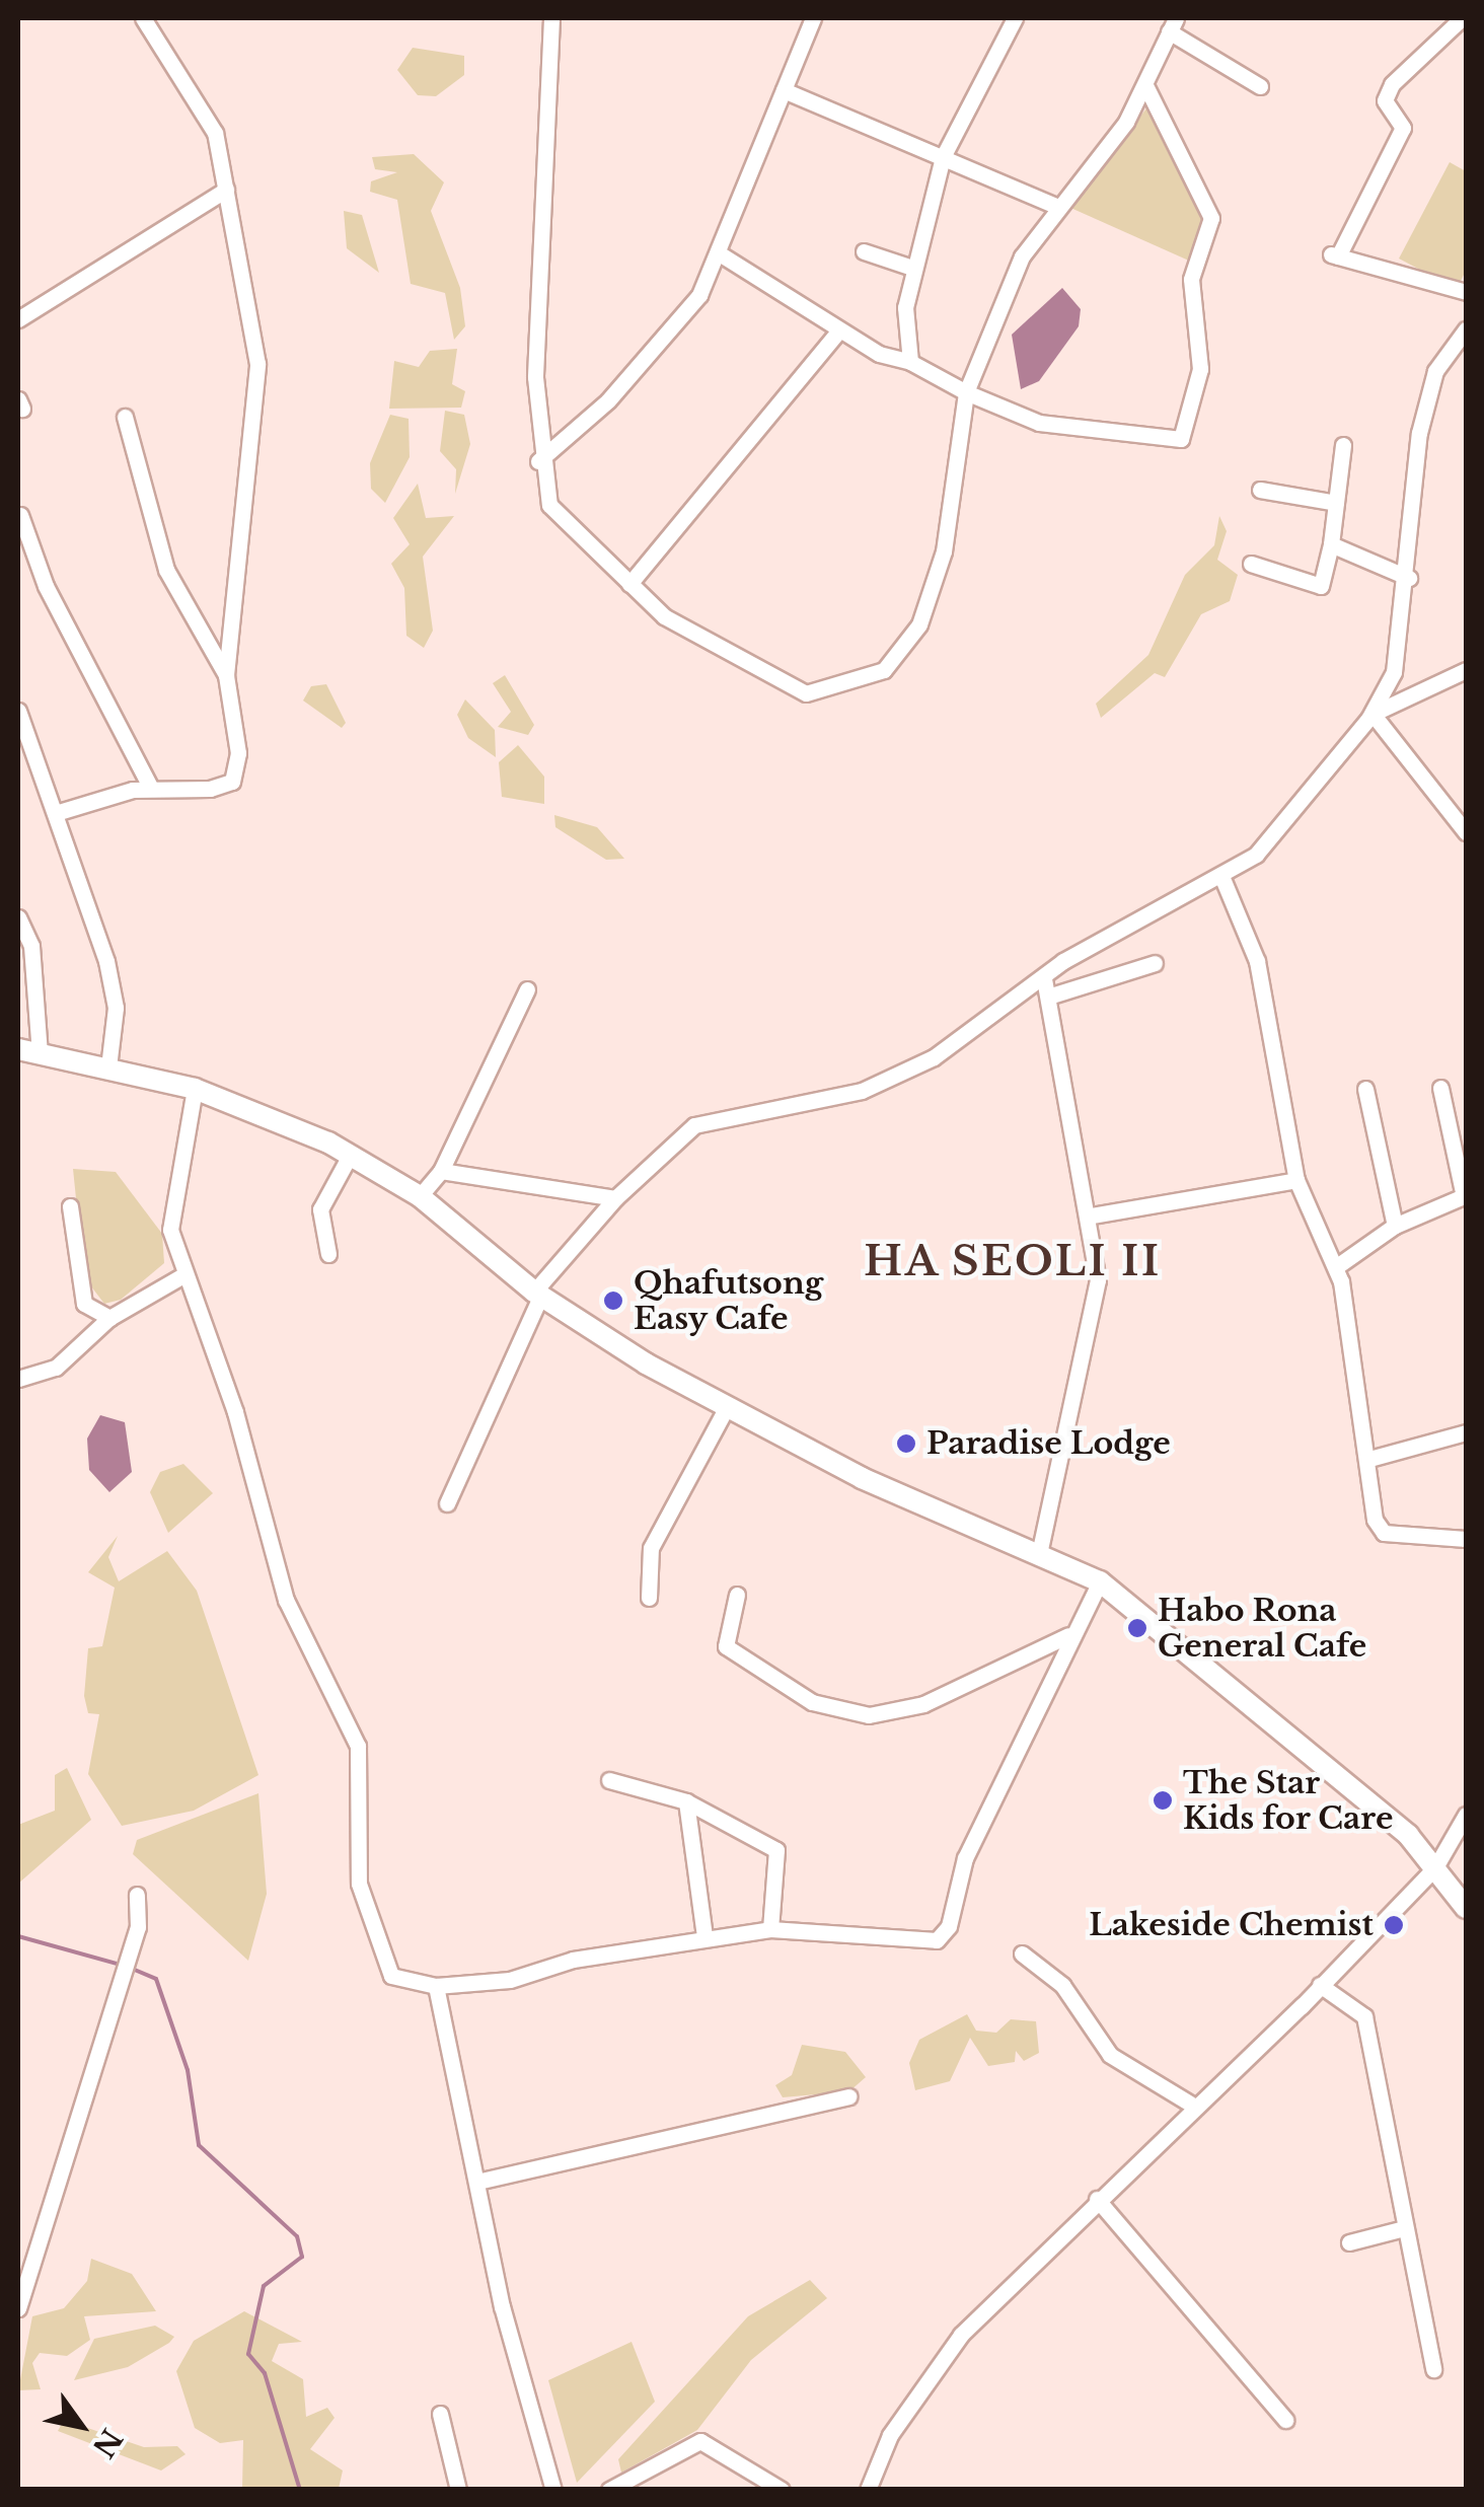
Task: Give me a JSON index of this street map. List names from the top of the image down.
{
  "districts": ["HA SEOLI II"],
  "places": [
    "Qhafutsong Easy Cafe",
    "Paradise Lodge",
    "Habo Rona General Cafe",
    "The Star Kids for Care",
    "Lakeside Chemist"
  ],
  "north": "bottom right"
}
